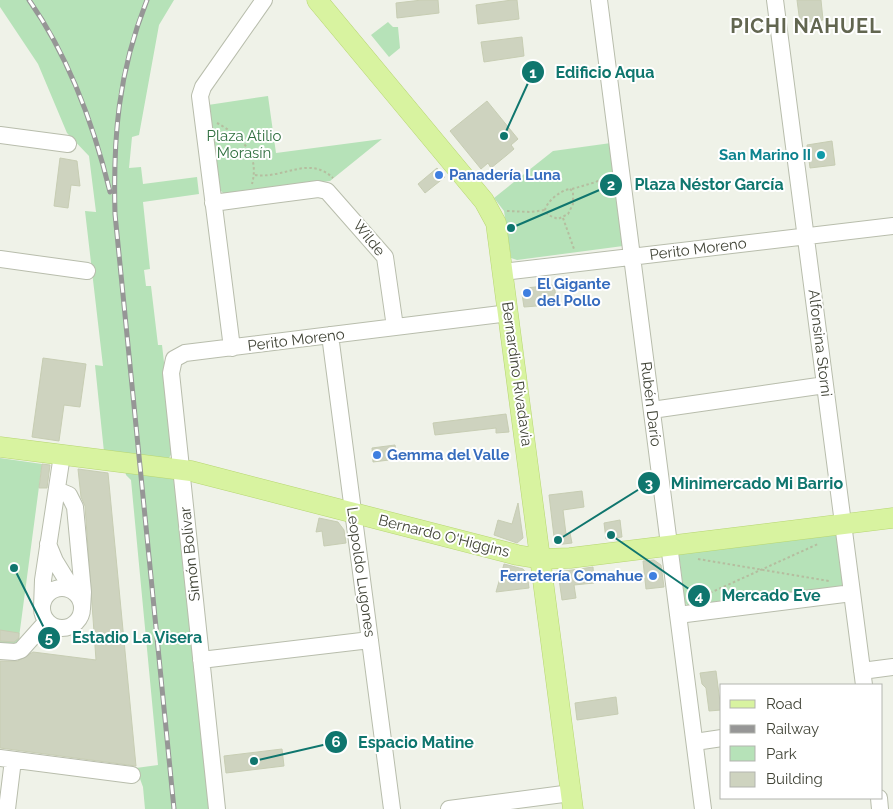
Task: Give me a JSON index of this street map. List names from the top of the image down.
{
  "streets": {
    "main road": ["Bernardino Rivadavia", "Bernardo O'Higgins"],
    "street": [
      "Wilde",
      "Perito Moreno",
      "Alfonsina Storni",
      "Rubén Darío",
      "Simón Bolívar",
      "Leopoldo Lugones"
    ]
  },
  "crossings": [
    ["Wilde", "Perito Moreno"],
    ["Perito Moreno", "Alfonsina Storni"],
    ["Perito Moreno", "Bernardino Rivadavia"],
    ["Perito Moreno", "Rubén Darío"],
    ["Perito Moreno", "Simón Bolívar"],
    ["Perito Moreno", "Leopoldo Lugones"],
    ["Alfonsina Storni", "Bernardo O'Higgins"],
    ["Bernardino Rivadavia", "Bernardo O'Higgins"],
    ["Rubén Darío", "Bernardo O'Higgins"],
    ["Bernardo O'Higgins", "Simón Bolívar"],
    ["Bernardo O'Higgins", "Leopoldo Lugones"]
  ],
  "districts": ["PICHI NAHUEL"],
  "parks": ["Plaza Atilio Morasín"],
  "places": [
    "Edificio Aqua",
    "San Marino II",
    "Panadería Luna",
    "Plaza Néstor García",
    "El Gigante del Pollo",
    "Gemma del Valle",
    "Mercado Eve",
    "Minimercado Mi Barrio",
    "Estadio La Visera",
    "Ferretería Comahue",
    "Espacio Matine"
  ],
  "legend": [
    "Road",
    "Railway",
    "Park",
    "Building"
  ]
}
